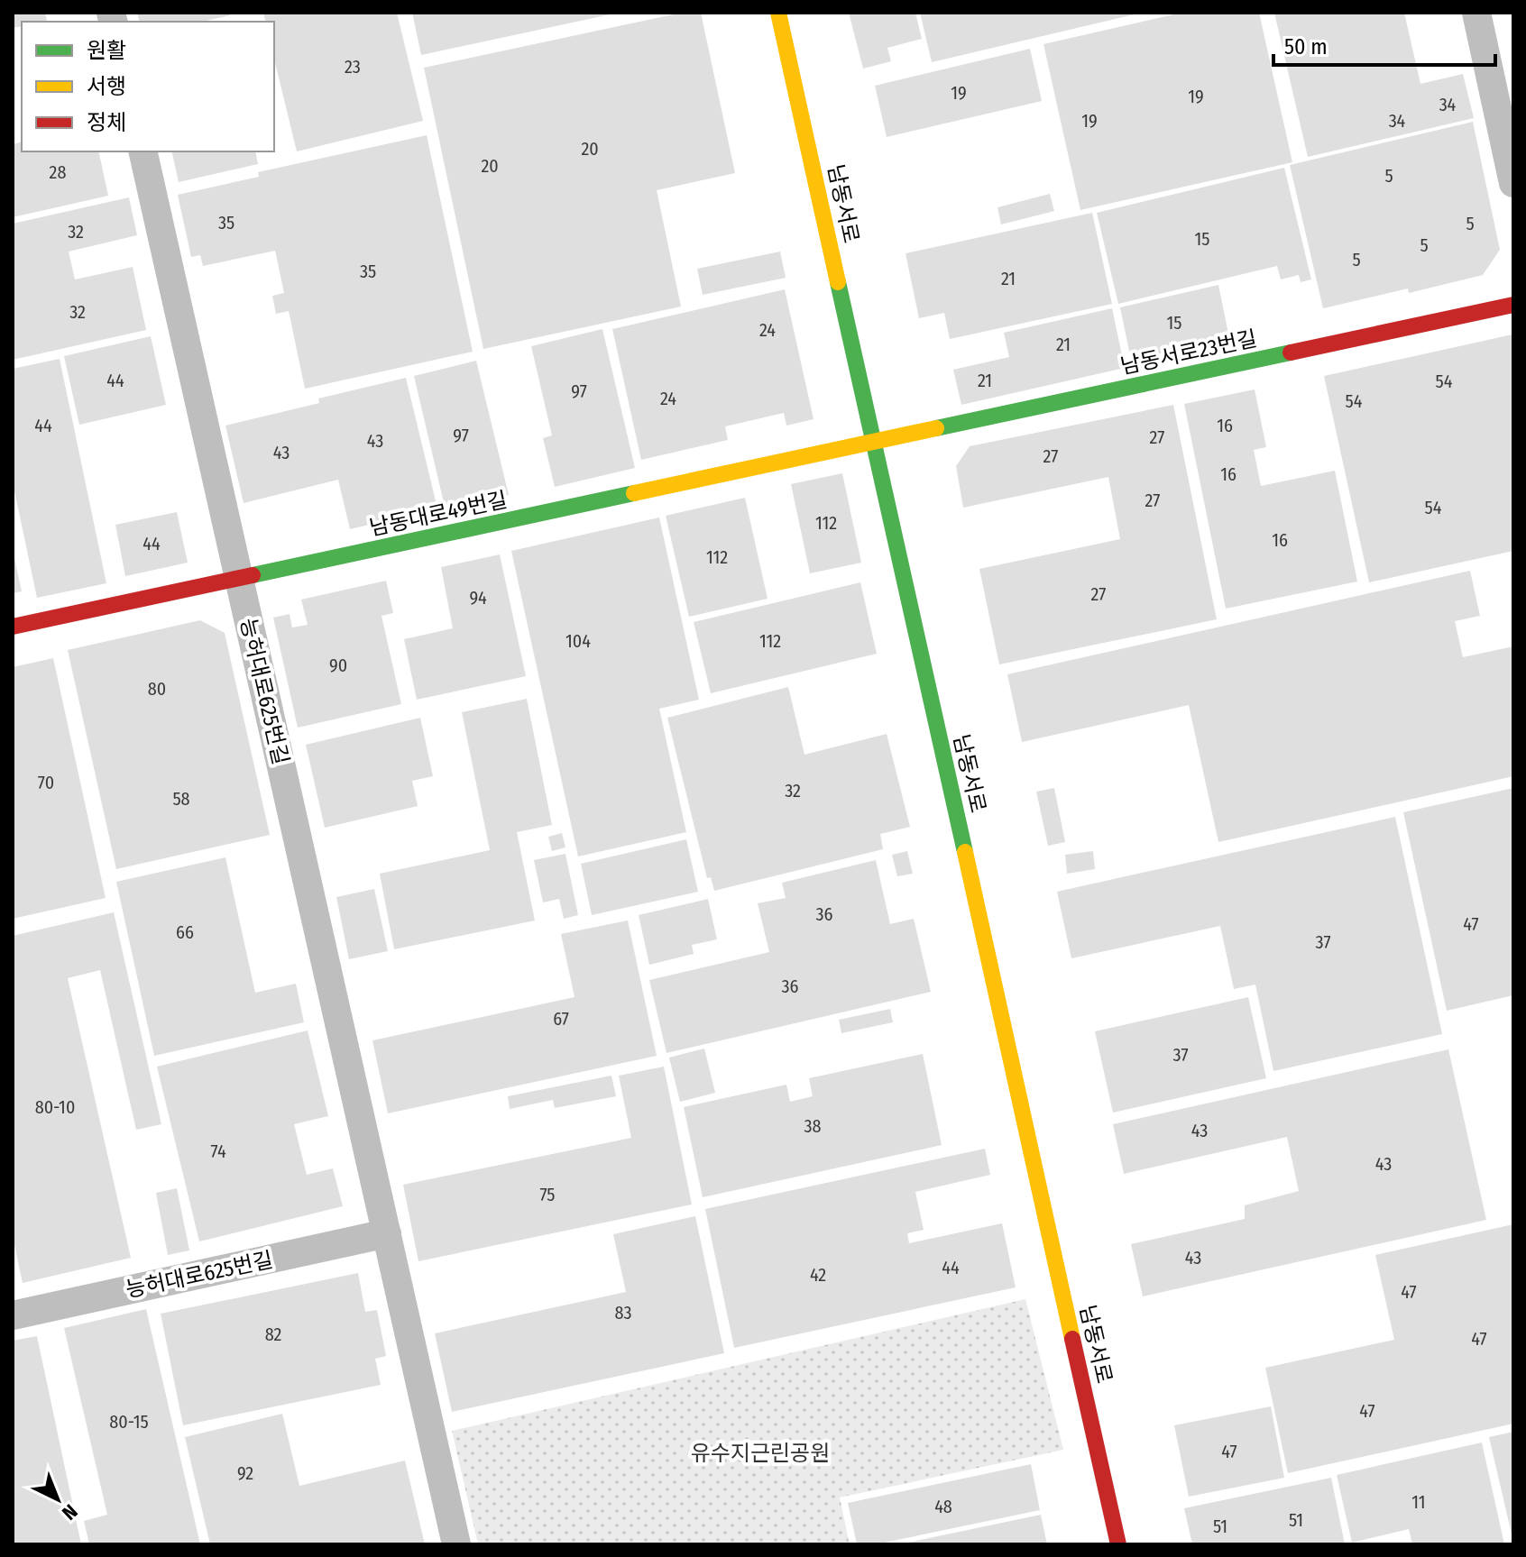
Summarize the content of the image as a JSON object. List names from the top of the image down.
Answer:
{
  "streets": {
    "main road": ["남동서로", "남동서로23번길", "남동대로49번길"],
    "street": ["능허대로625번길"]
  },
  "crossings": [
    ["남동서로", "남동서로23번길"],
    ["남동서로", "남동대로49번길"],
    ["남동서로23번길", "남동대로49번길"],
    ["남동대로49번길", "능허대로625번길"]
  ],
  "parks": ["유수지근린공원"],
  "house_numbers": [
    "23",
    "19",
    "19",
    "34",
    "19",
    "34",
    "20",
    "20",
    "28",
    "5",
    "35",
    "5",
    "32",
    "15",
    "5",
    "5",
    "35",
    "21",
    "32",
    "15",
    "24",
    "21",
    "44",
    "21",
    "54",
    "97",
    "24",
    "54",
    "44",
    "16",
    "97",
    "27",
    "43",
    "43",
    "27",
    "16",
    "27",
    "54",
    "112",
    "16",
    "44",
    "112",
    "27",
    "94",
    "104",
    "112",
    "90",
    "80",
    "70",
    "32",
    "58",
    "36",
    "47",
    "66",
    "37",
    "36",
    "67",
    "37",
    "80-10",
    "38",
    "43",
    "74",
    "43",
    "75",
    "43",
    "44",
    "42",
    "47",
    "83",
    "82",
    "47",
    "47",
    "80-15",
    "47",
    "92",
    "11",
    "48",
    "51",
    "51"
  ],
  "legend": ["원활", "서행", "정체"],
  "scale_bar": "50 m",
  "north": "bottom right"
}
